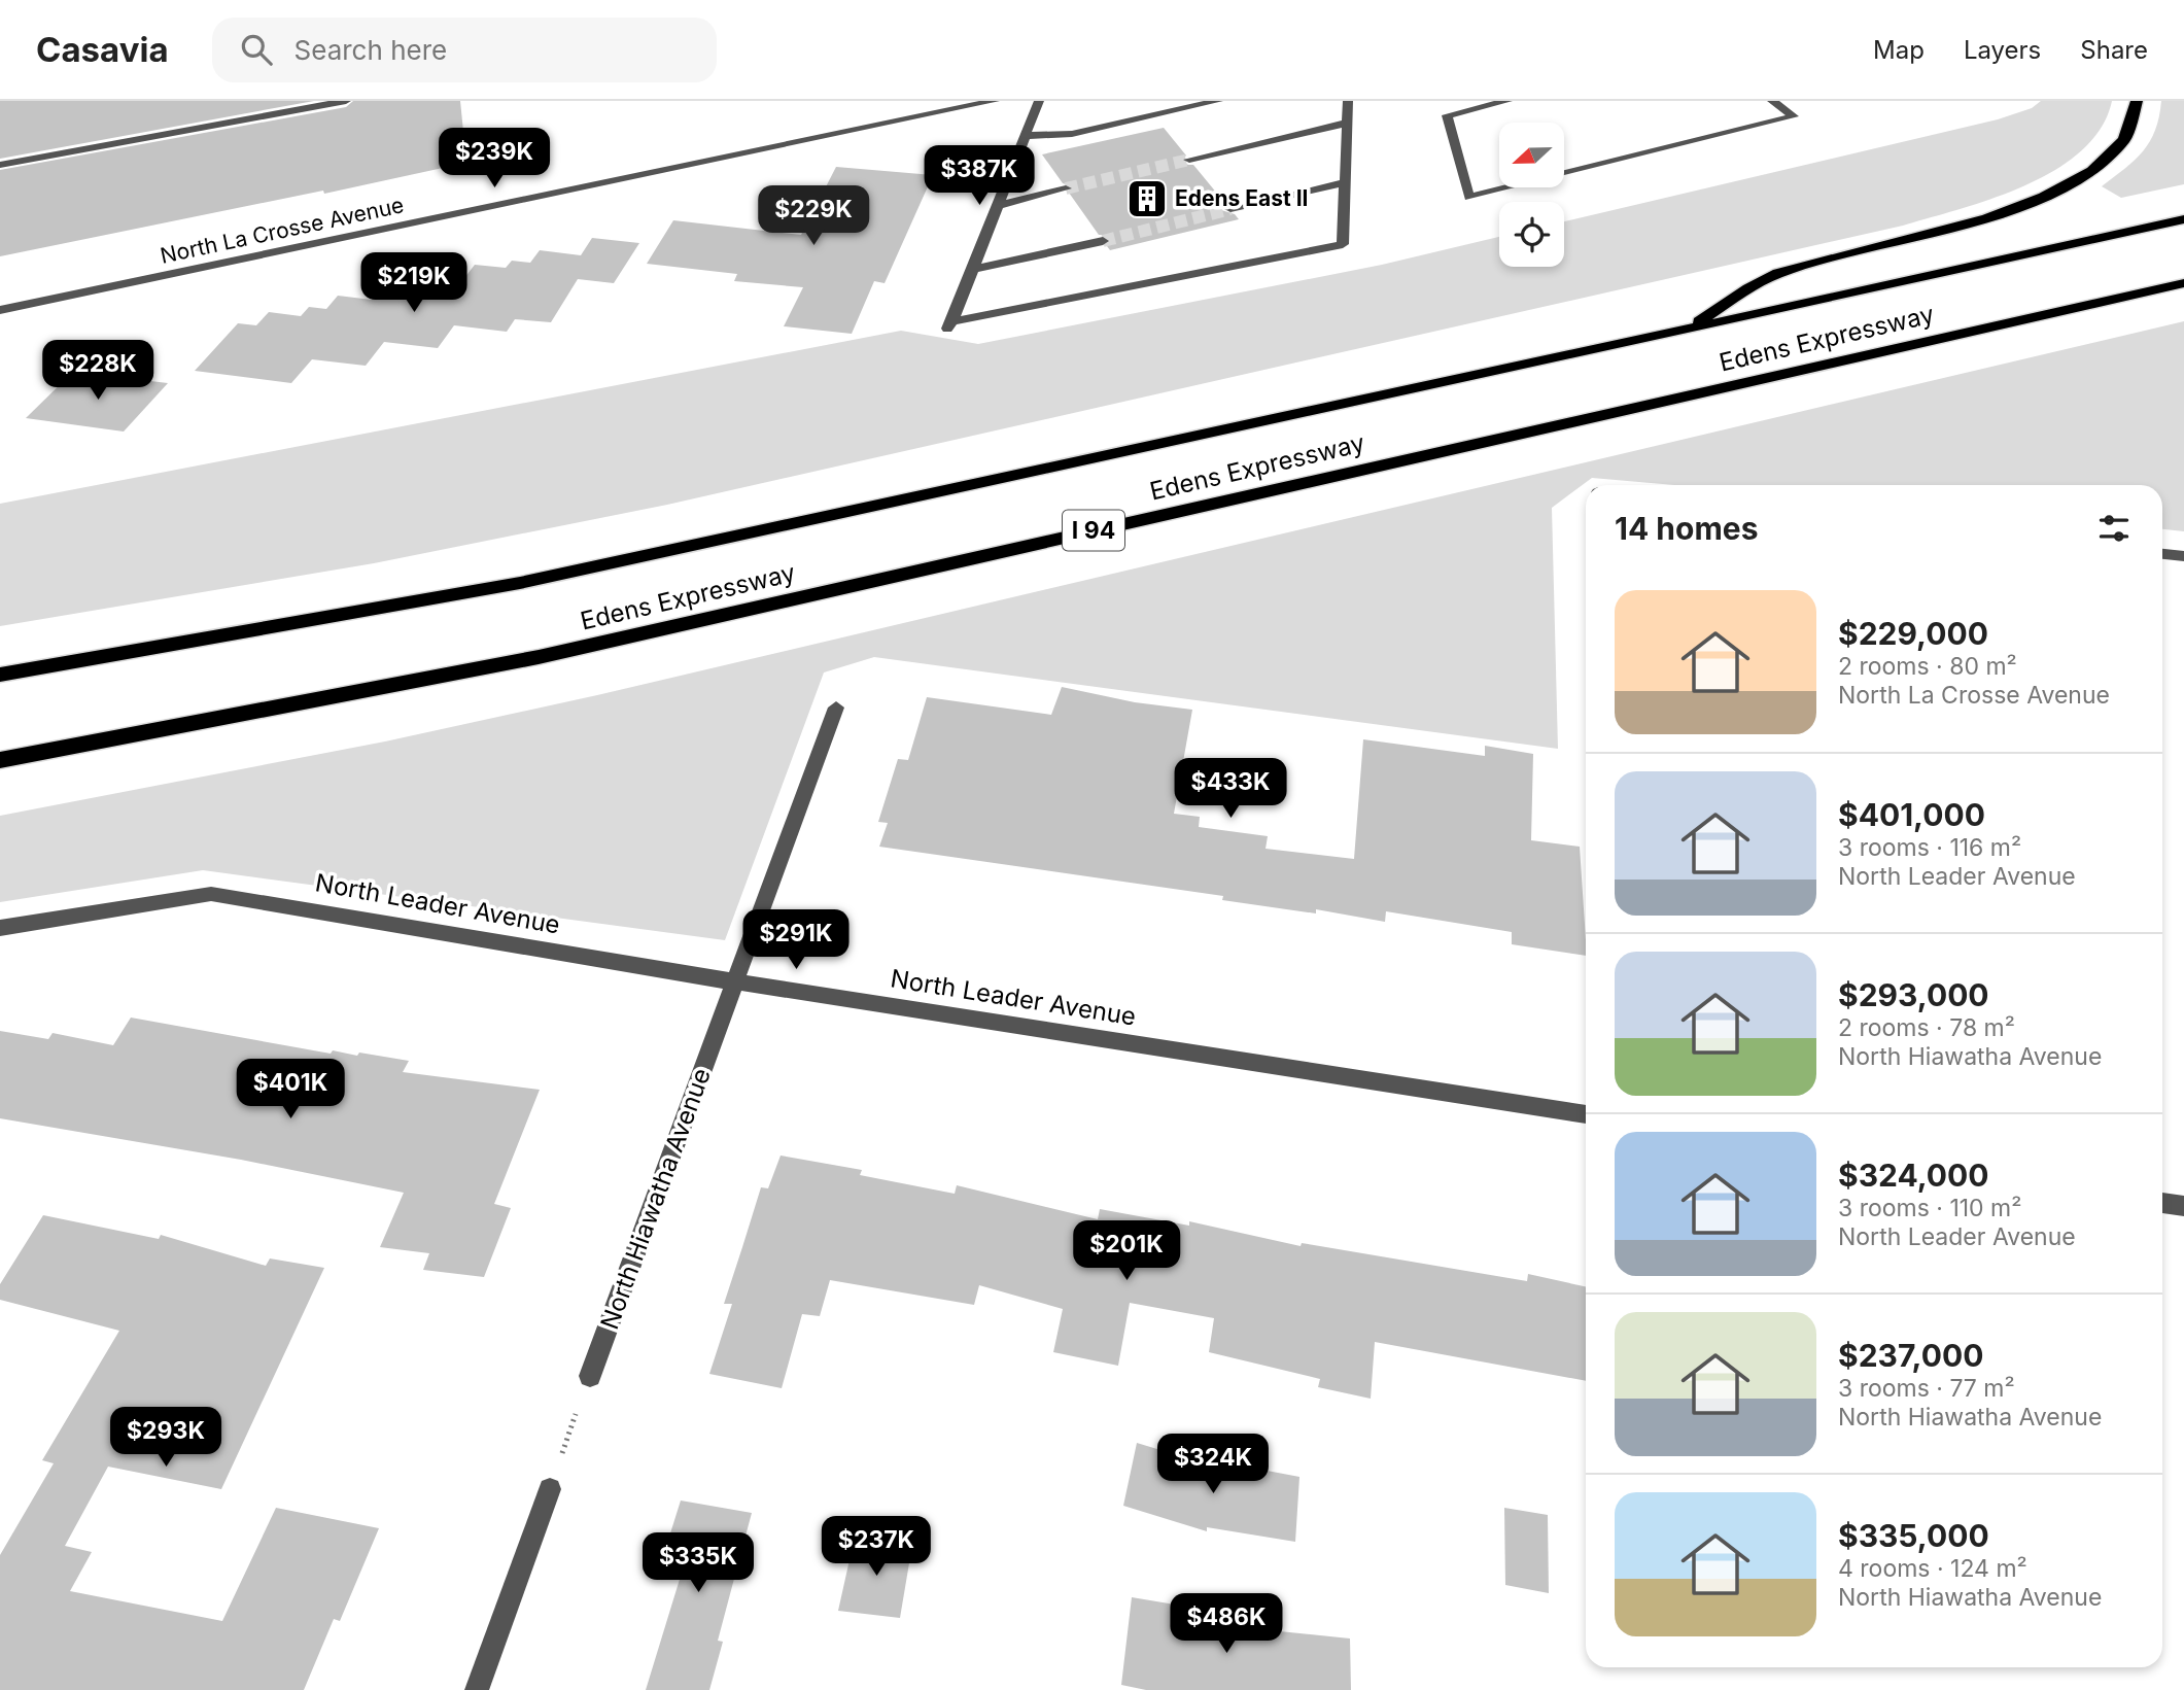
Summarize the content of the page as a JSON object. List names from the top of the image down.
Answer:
{
  "streets": {
    "highway": ["Edens Expressway", "I 94"],
    "street": ["North La Crosse Avenue", "North Leader Avenue", "North Hiawatha Avenue"]
  },
  "crossings": [
    ["North Leader Avenue", "North Hiawatha Avenue"]
  ],
  "places": {
    "building": ["Edens East II"]
  },
  "north": "left",
  "page": {
    "header": "Casavia",
    "search": "Search here",
    "nav": ["Map", "Layers", "Share"],
    "price": [
      "$239K",
      "$387K",
      "$229K",
      "$219K",
      "$228K",
      "$433K",
      "$291K",
      "$401K",
      "$201K",
      "$293K",
      "$324K",
      "$237K",
      "$335K",
      "$486K"
    ],
    "heading": "14 homes",
    "list": [
      {
        "name": "$229,000",
        "note": "2 rooms · 80 m² · North La Crosse Avenue"
      },
      {
        "name": "$401,000",
        "note": "3 rooms · 116 m² · North Leader Avenue"
      },
      {
        "name": "$293,000",
        "note": "2 rooms · 78 m² · North Hiawatha Avenue"
      },
      {
        "name": "$324,000",
        "note": "3 rooms · 110 m² · North Leader Avenue"
      },
      {
        "name": "$237,000",
        "note": "3 rooms · 77 m² · North Hiawatha Avenue"
      },
      {
        "name": "$335,000",
        "note": "4 rooms · 124 m² · North Hiawatha Avenue"
      }
    ]
  }
}
